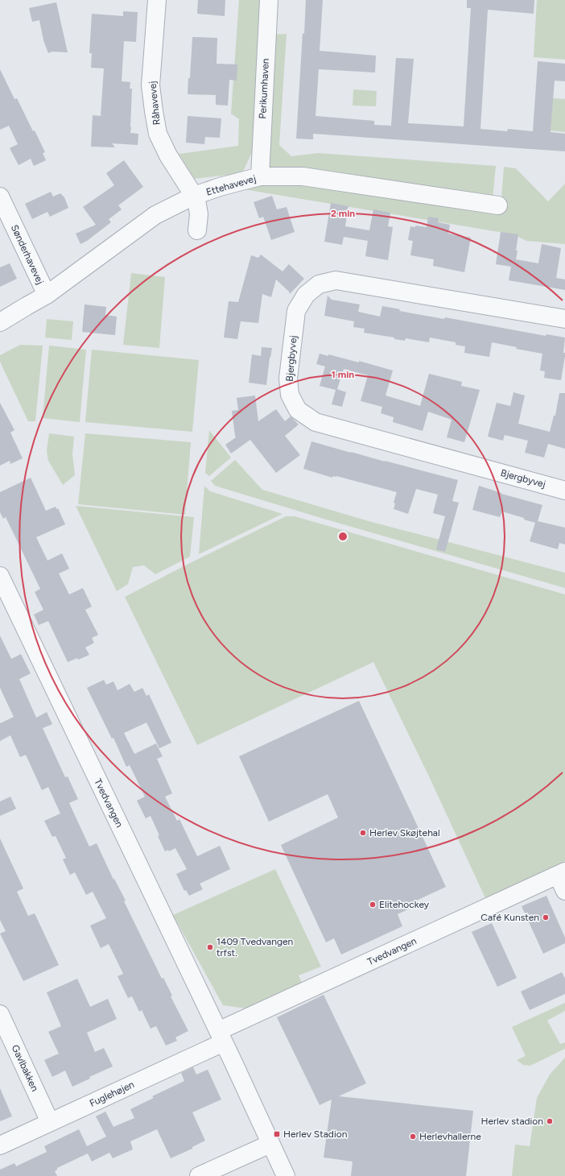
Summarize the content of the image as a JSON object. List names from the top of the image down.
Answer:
{
  "streets": {
    "street": [
      "Perikumhaven",
      "Råhavevej",
      "Ettehavevej",
      "Sønderhavevej",
      "Bjergbyvej",
      "Tvedvangen",
      "Gavlbakken",
      "Fuglehøjen"
    ]
  },
  "crossings": [
    ["Perikumhaven", "Ettehavevej"],
    ["Råhavevej", "Ettehavevej"],
    ["Ettehavevej", "Sønderhavevej"],
    ["Tvedvangen", "Fuglehøjen"],
    ["Gavlbakken", "Fuglehøjen"]
  ],
  "places": {
    "other": [
      "Herlev Skøjtehal",
      "Elitehockey",
      "Café Kunsten",
      "1409 Tvedvangen trfst.",
      "Herlev stadion",
      "Herlevhallerne"
    ],
    "transit": ["Herlev Stadion"]
  },
  "rings": ["2 min", "1 min"]
}
